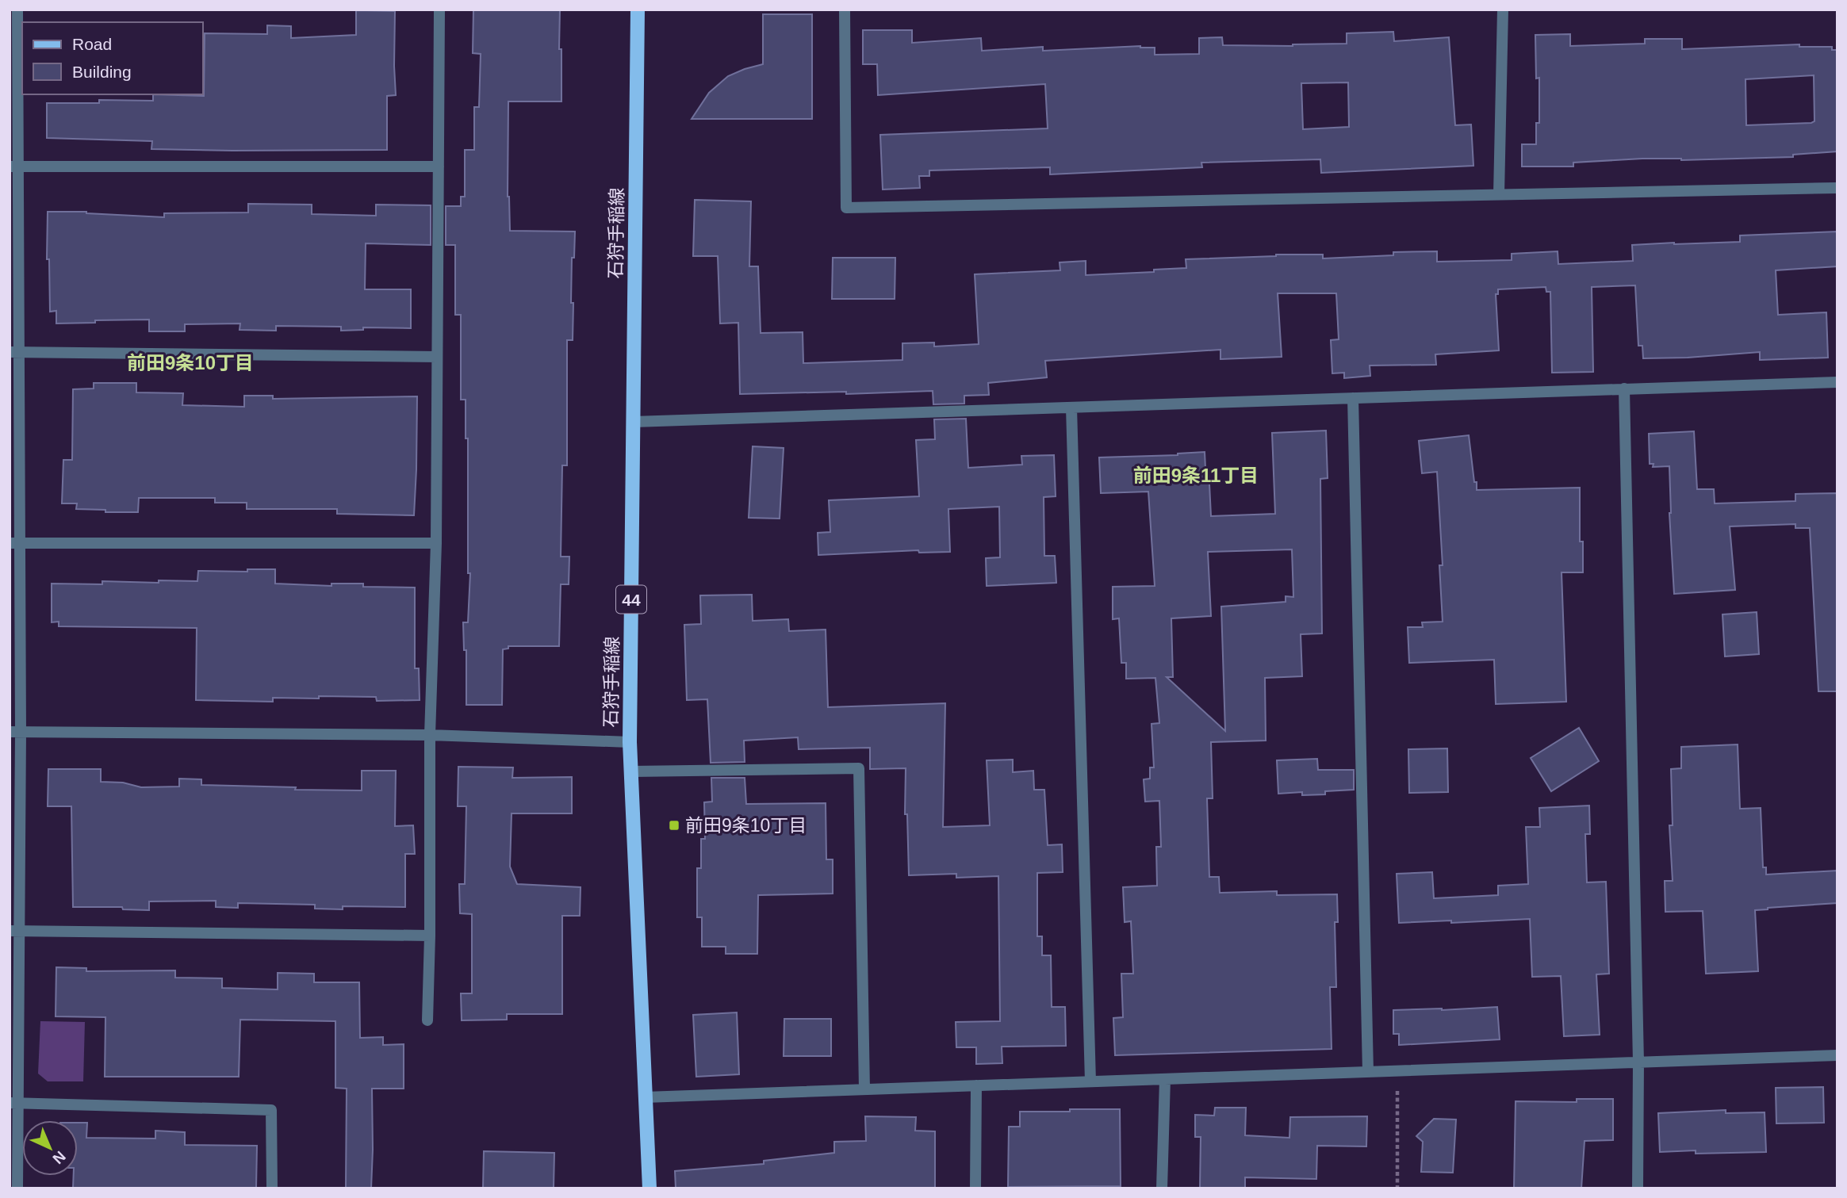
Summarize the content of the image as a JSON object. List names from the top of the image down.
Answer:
{
  "streets": {
    "main road": ["石狩手稲線", "44"]
  },
  "districts": ["前田9条10丁目", "前田9条11丁目"],
  "places": {
    "transit": ["前田9条10丁目"]
  },
  "legend": ["Road", "Building"],
  "north": "bottom right"
}
